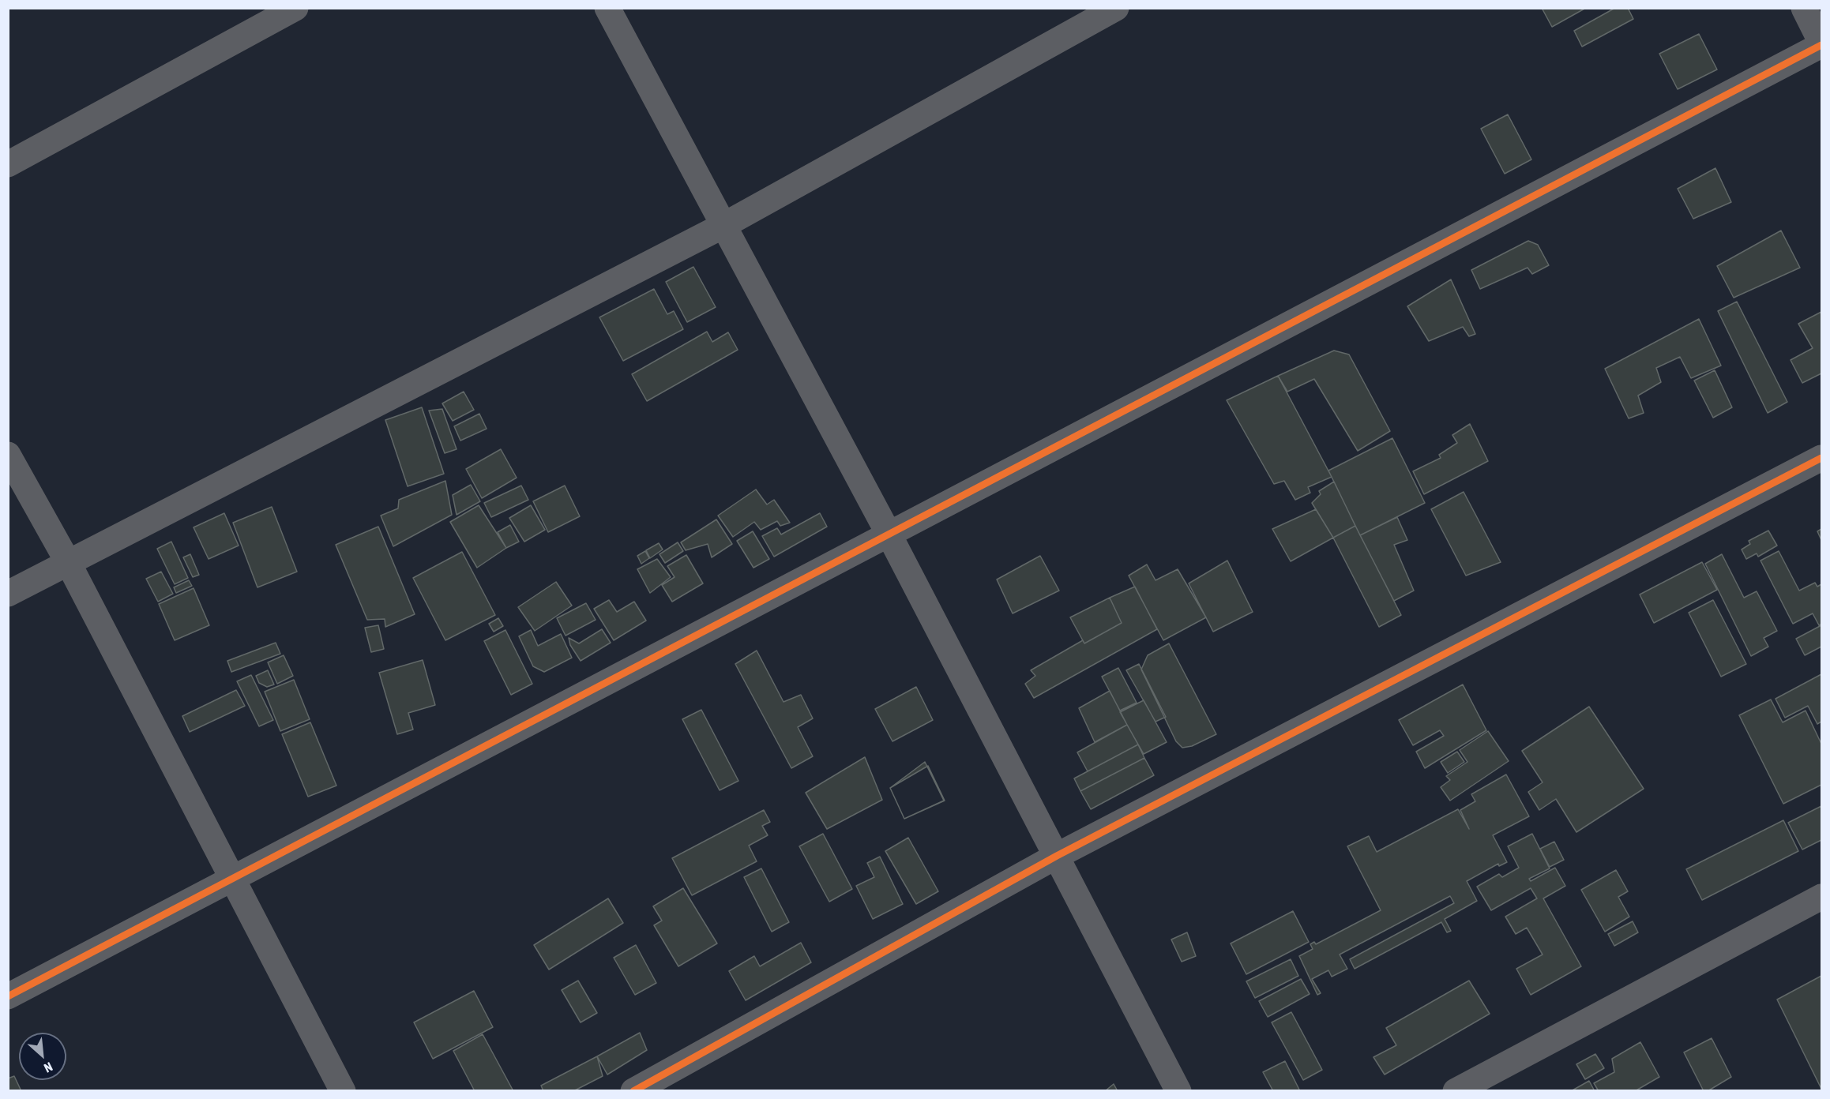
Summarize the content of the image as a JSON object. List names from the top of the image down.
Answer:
{
  "north": "bottom right"
}
